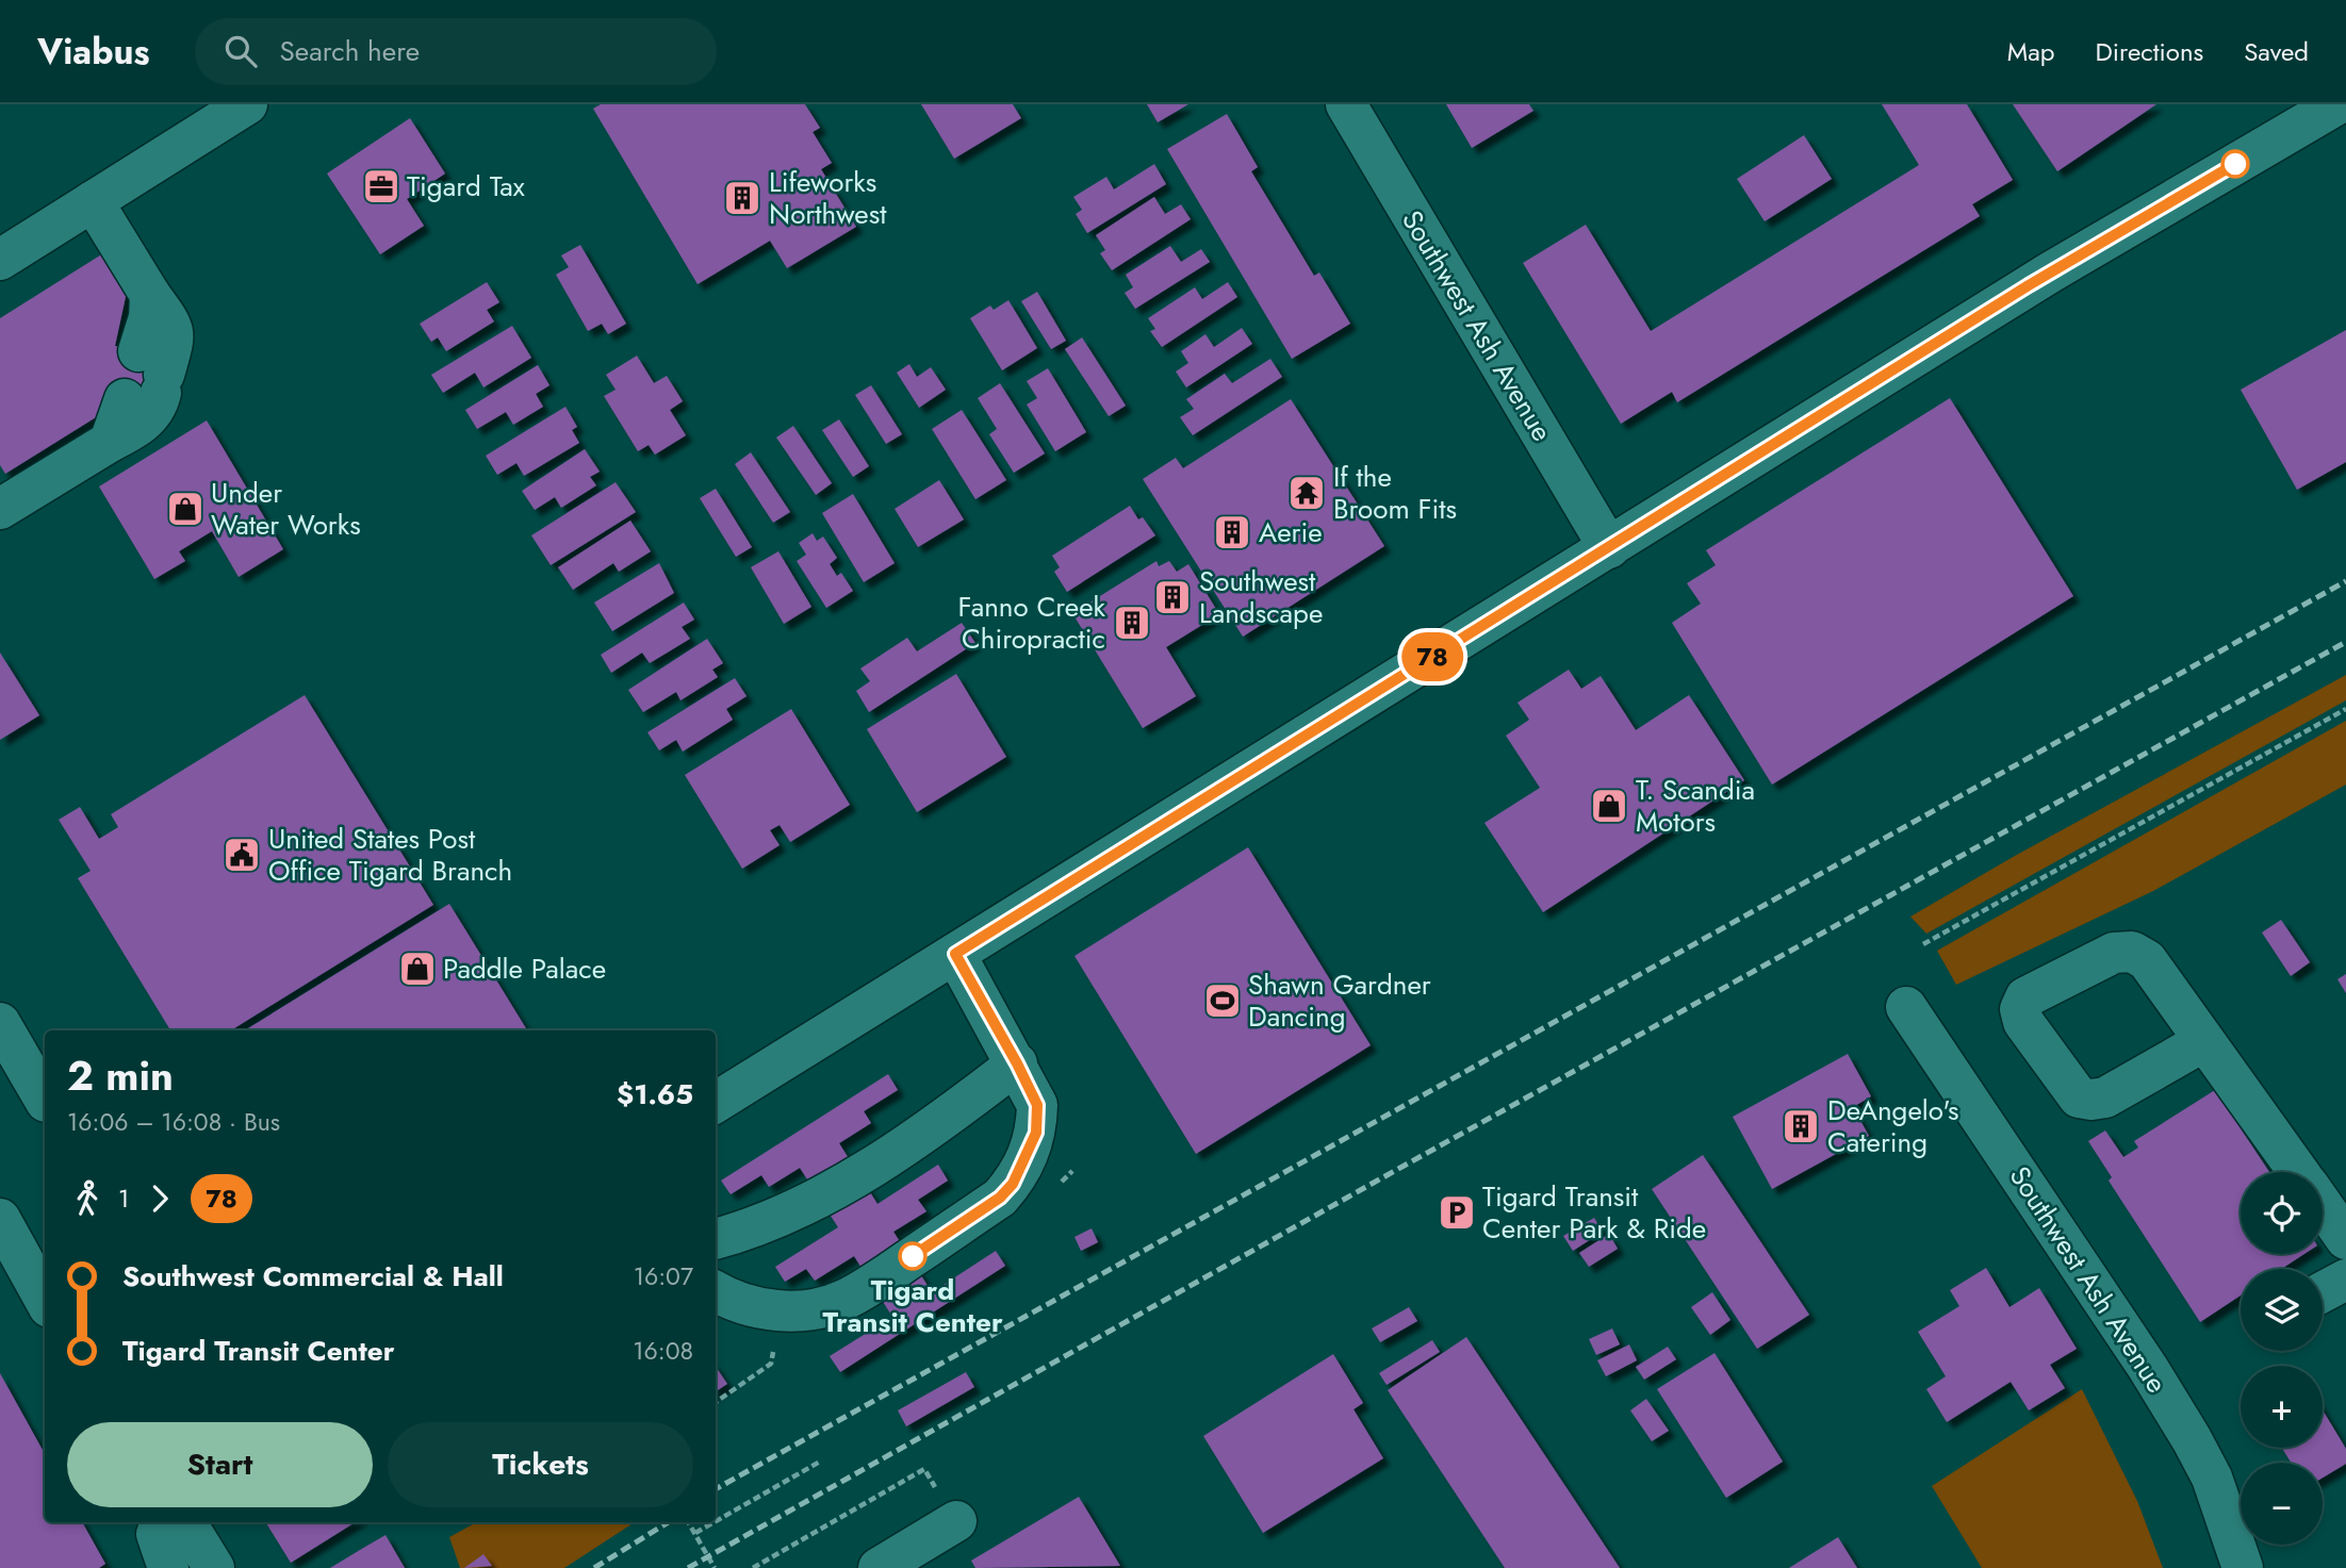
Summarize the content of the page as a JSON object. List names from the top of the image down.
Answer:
{
  "streets": {
    "street": ["Southwest Ash Avenue"]
  },
  "places": {
    "office": ["Tigard Tax"],
    "building": [
      "Lifeworks Northwest",
      "Aerie",
      "Southwest Landscape",
      "Fanno Creek Chiropractic",
      "DeAngelo's Catering"
    ],
    "temple": ["If the Broom Fits"],
    "shop": ["Under Water Works", "T. Scandia Motors", "Paddle Palace"],
    "public building": ["United States Post Office Tigard Branch"],
    "sports": ["Shawn Gardner Dancing"],
    "parking": ["Tigard Transit Center Park & Ride"],
    "other": ["Tigard Transit Center"]
  },
  "lines": ["bus line 78"],
  "page": {
    "header": "Viabus",
    "search": "Search here",
    "nav": ["Map", "Directions", "Saved"],
    "on_map": "78",
    "heading": ["2 min", "16:06 – 16:08 · Bus", "$1.65"],
    "legs": ["1", "78"],
    "map_buttons": ["+", "−"],
    "list": [
      {
        "name": "Southwest Commercial & Hall",
        "value": "16:07"
      },
      {
        "name": "Tigard Transit Center",
        "value": "16:08"
      }
    ],
    "buttons": ["Start", "Tickets"]
  }
}
